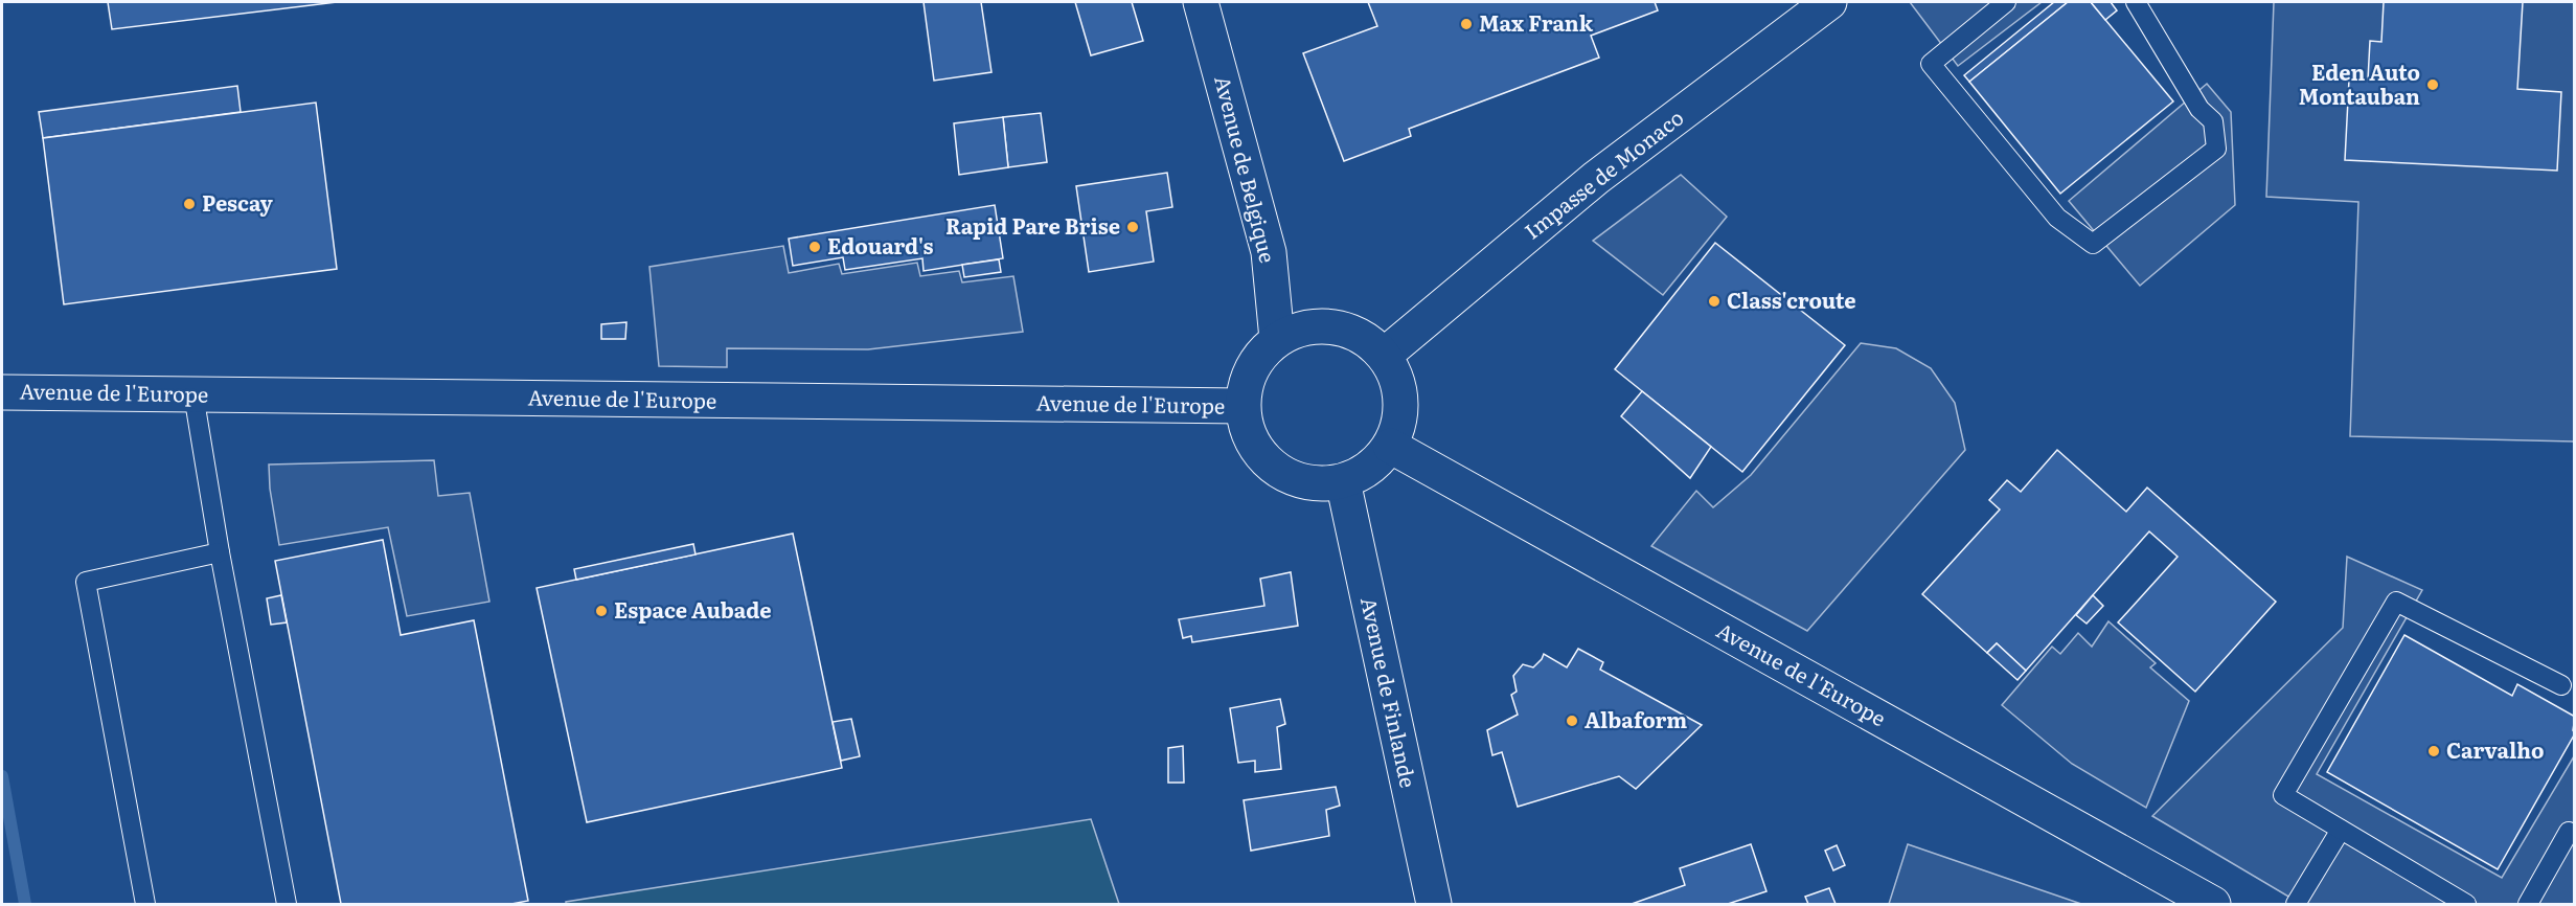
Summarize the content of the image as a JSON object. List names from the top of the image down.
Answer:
{
  "streets": {
    "street": [
      "Avenue de Belgique",
      "Impasse de Monaco",
      "Avenue de l'Europe",
      "Avenue de Finlande"
    ]
  },
  "crossings": [
    ["Avenue de Belgique", "Impasse de Monaco"],
    ["Avenue de Belgique", "Avenue de l'Europe"],
    ["Avenue de Belgique", "Avenue de Finlande"],
    ["Impasse de Monaco", "Avenue de l'Europe"],
    ["Impasse de Monaco", "Avenue de Finlande"],
    ["Avenue de l'Europe", "Avenue de Finlande"]
  ],
  "places": [
    "Max Frank",
    "Eden Auto Montauban",
    "Pescay",
    "Rapid Pare Brise",
    "Edouard's",
    "Class'croute",
    "Espace Aubade",
    "Albaform",
    "Carvalho"
  ]
}
